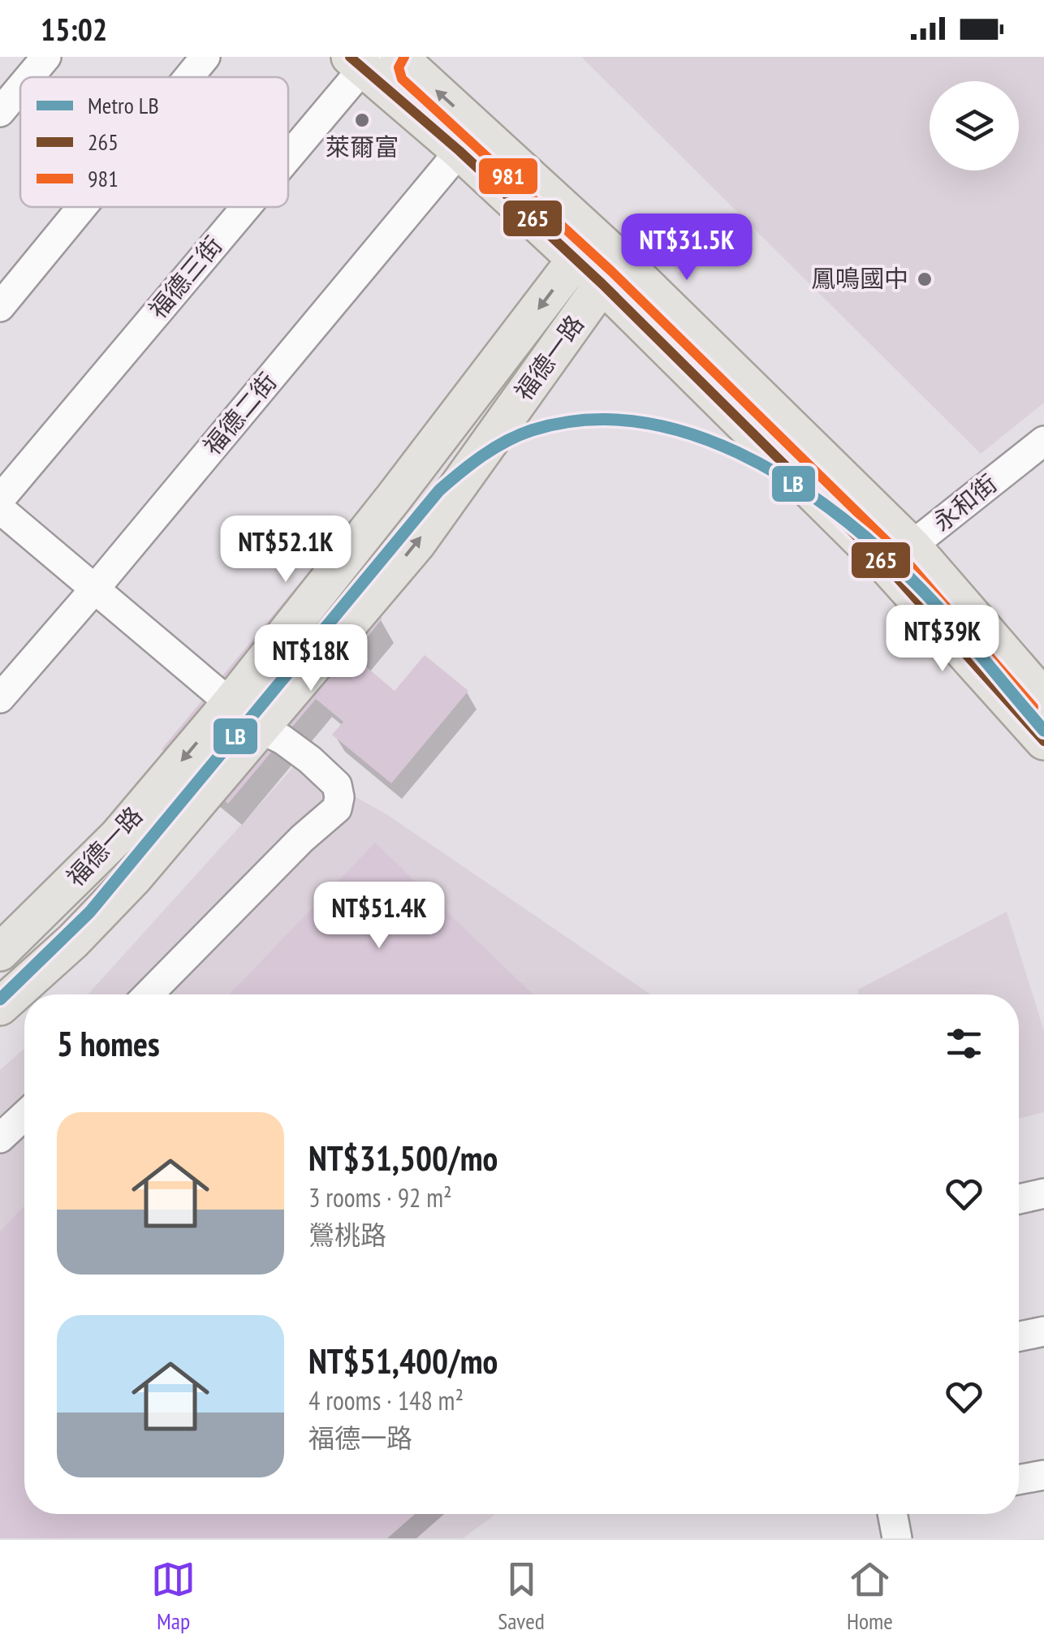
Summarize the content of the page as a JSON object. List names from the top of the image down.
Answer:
{
  "streets": {
    "main road": ["福德一路"],
    "street": ["福德三街", "福德二街", "永和街"]
  },
  "places": ["萊爾富", "鳳鳴國中"],
  "lines": ["transit line 265", "transit line 981", "metro line LB"],
  "legend": ["Metro LB", "265", "981"],
  "page": {
    "status": "15:02",
    "price": [
      "NT$31.5K",
      "NT$52.1K",
      "NT$39K",
      "NT$18K",
      "NT$51.4K"
    ],
    "heading": "5 homes",
    "list": [
      {
        "name": "NT$31,500/mo",
        "note": "3 rooms · 92 m² · 鶯桃路"
      },
      {
        "name": "NT$51,400/mo",
        "note": "4 rooms · 148 m² · 福德一路"
      }
    ],
    "tabs": ["Map", "Saved", "Home"]
  }
}
